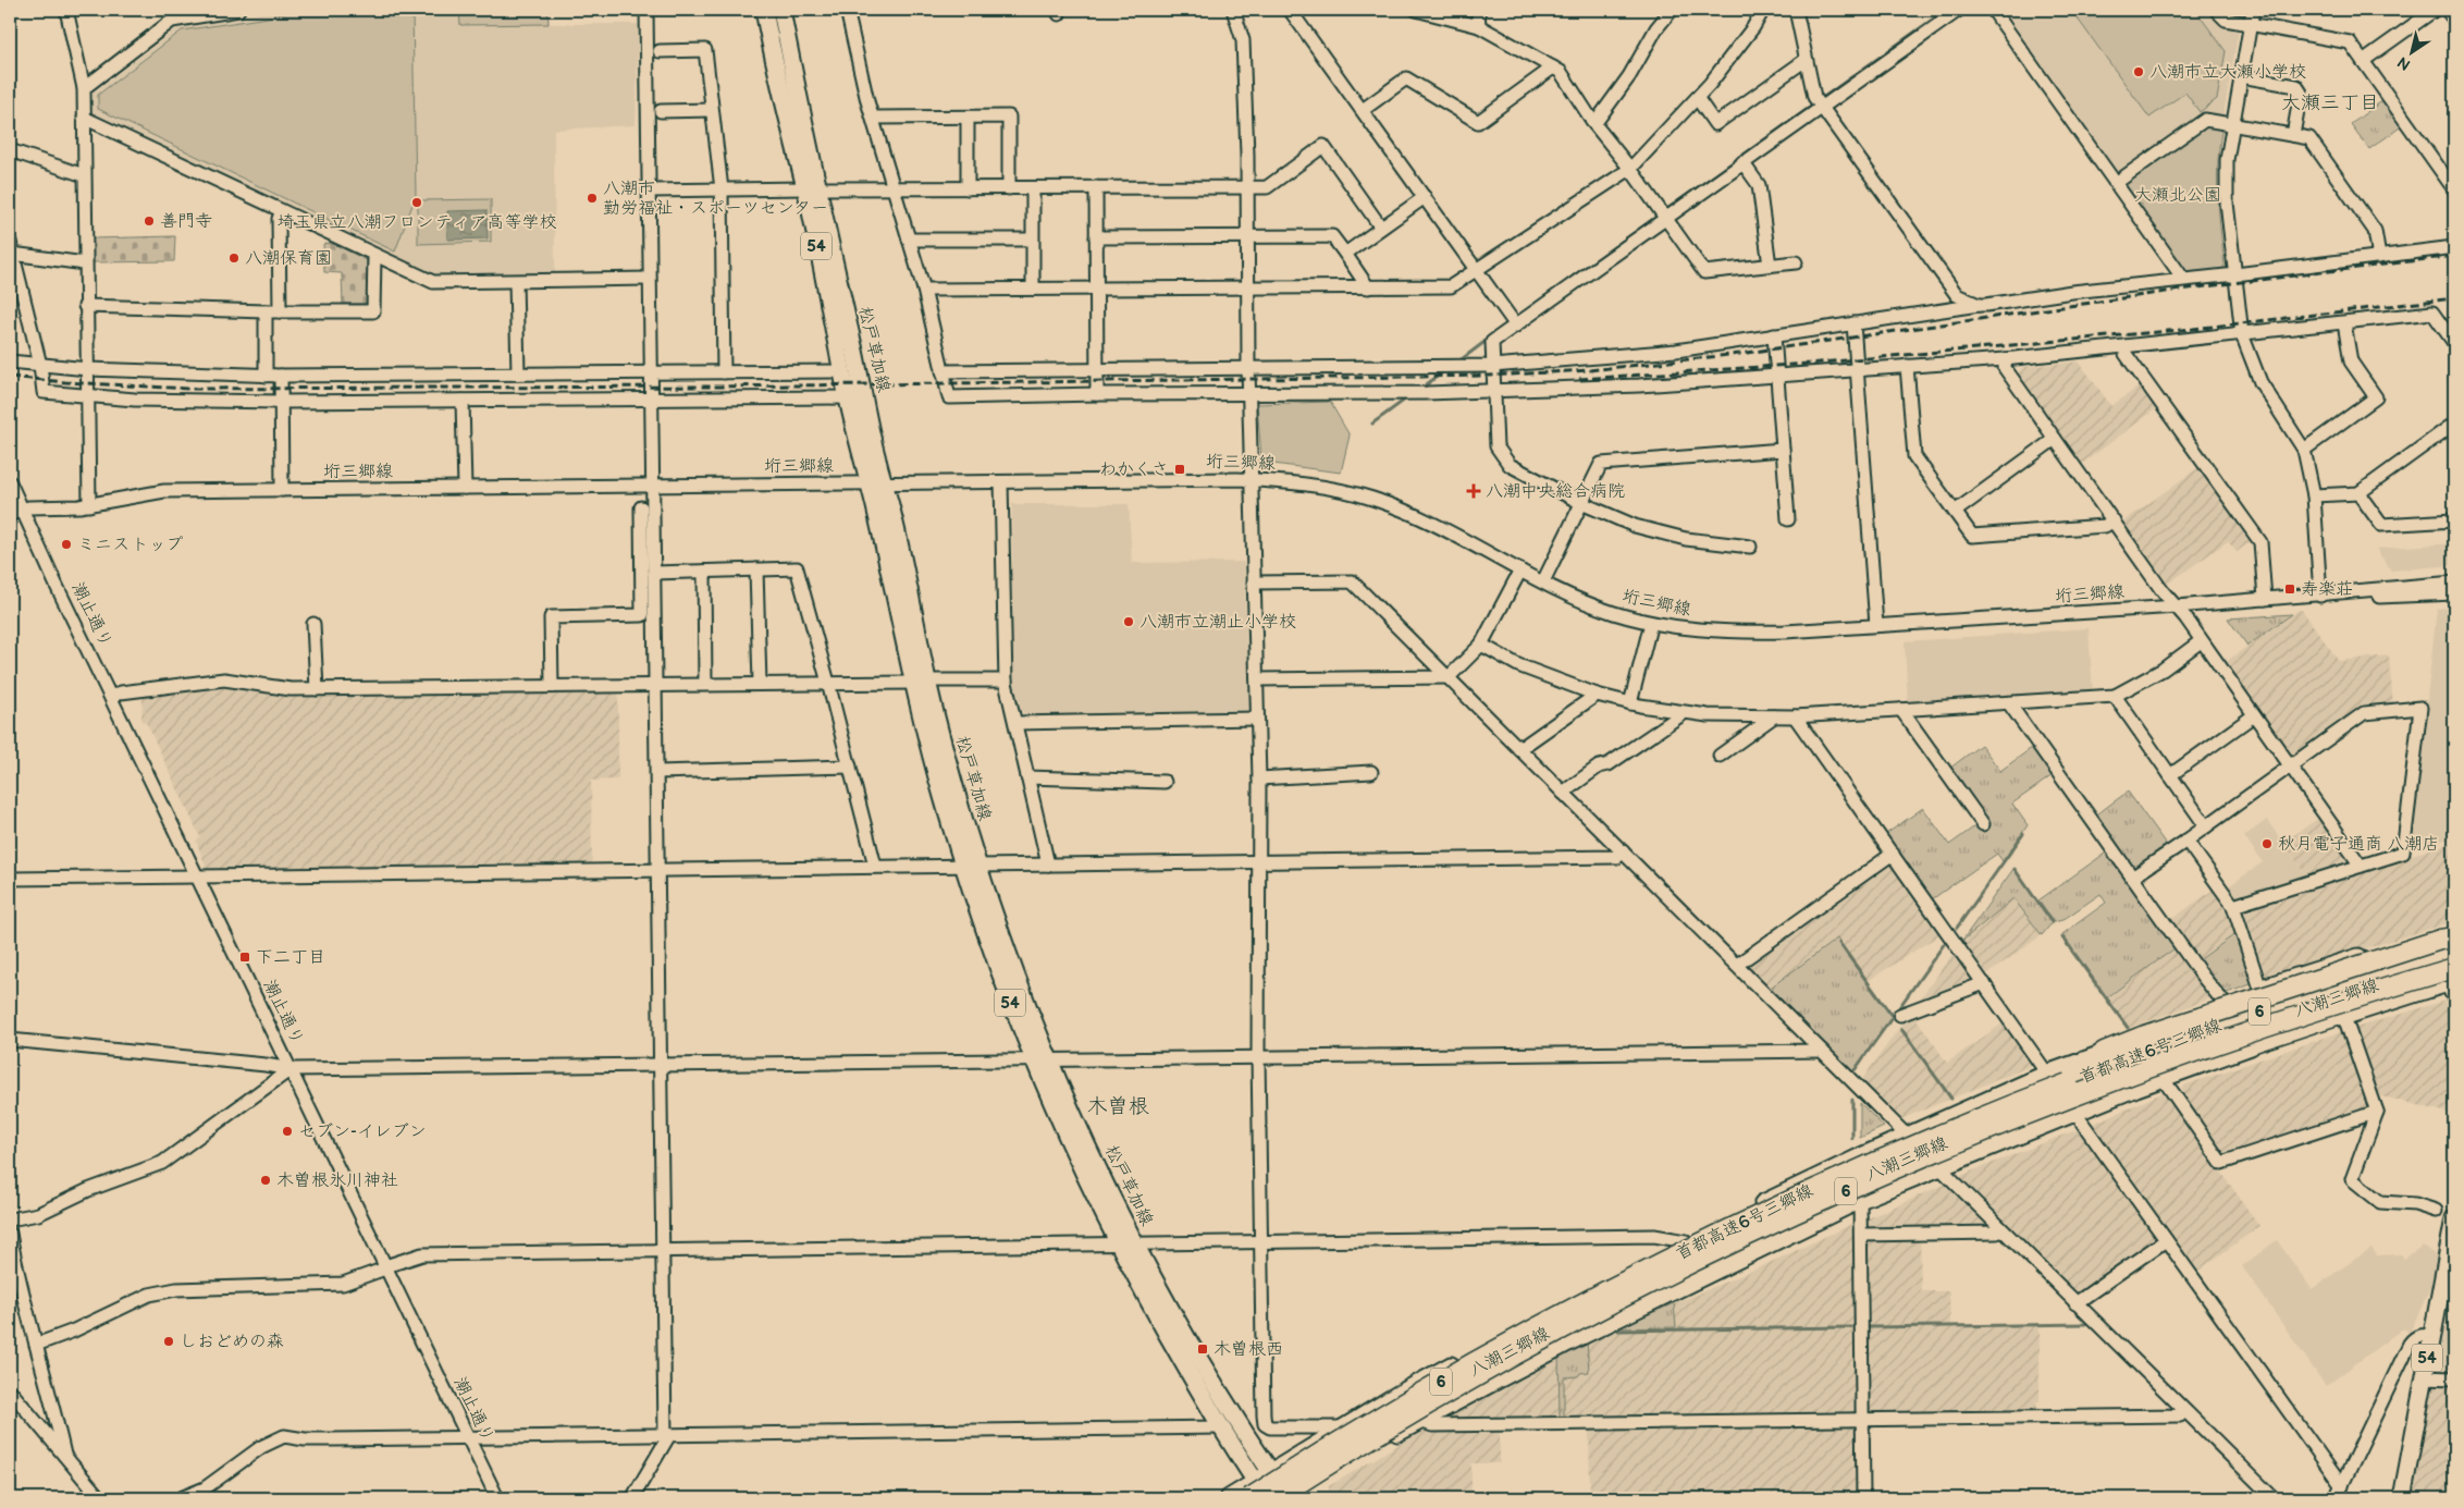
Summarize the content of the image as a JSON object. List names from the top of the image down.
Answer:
{
  "streets": {
    "highway": ["6", "首都高速6号三郷線"],
    "main road": ["54", "松戸草加線", "八潮三郷線"],
    "street": ["垳三郷線", "潮止通り"]
  },
  "crossings": [
    ["松戸草加線", "垳三郷線"],
    ["松戸草加線", "八潮三郷線"],
    ["松戸草加線", "首都高速6号三郷線"],
    ["垳三郷線", "潮止通り"],
    ["八潮三郷線", "首都高速6号三郷線"]
  ],
  "districts": ["大瀬三丁目", "木曽根"],
  "parks": ["大瀬北公園"],
  "places": {
    "other": [
      "八潮市立大瀬小学校",
      "八潮市 勤労福祉・スポーツセンター",
      "埼玉県立八潮フロンティア高等学校",
      "善門寺",
      "八潮保育園",
      "ミニストップ",
      "八潮市立潮止小学校",
      "秋月電子通商 八潮店",
      "セブン-イレブン",
      "木曽根氷川神社",
      "しおどめの森"
    ],
    "transit": [
      "わかくさ",
      "寿楽荘",
      "下二丁目",
      "木曽根西"
    ],
    "health": ["八潮中央総合病院"]
  },
  "north": "bottom left"
}
